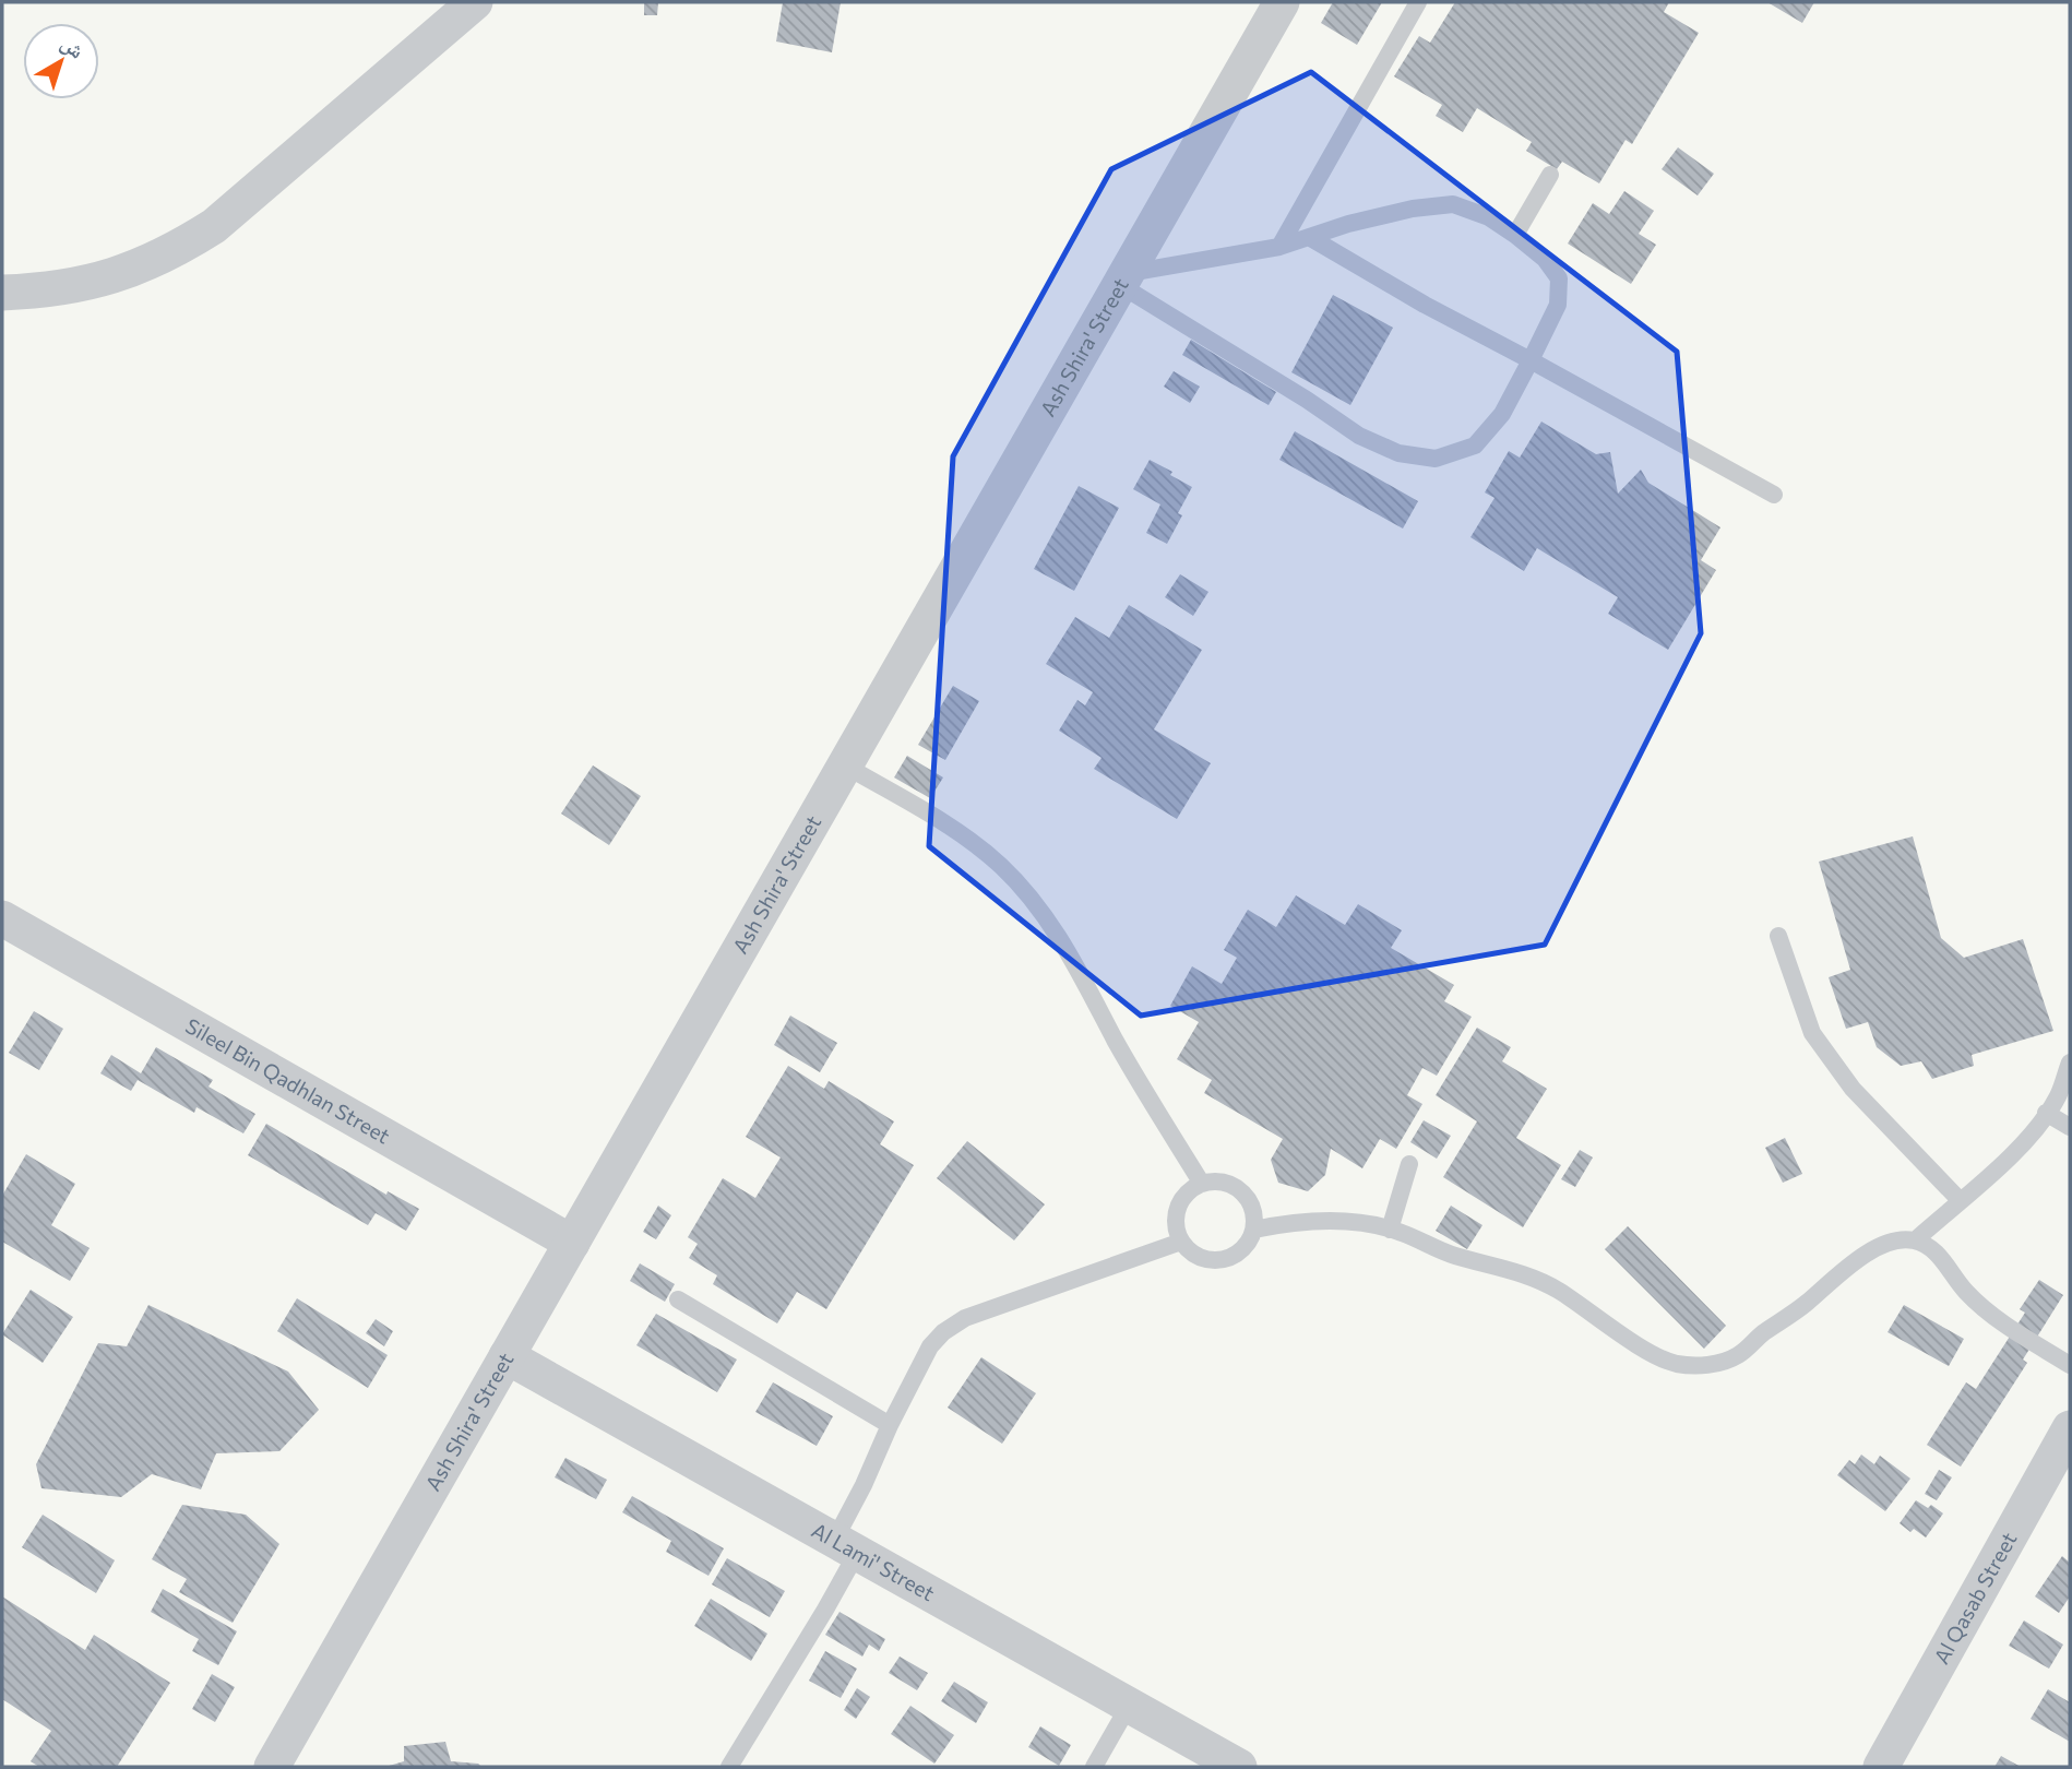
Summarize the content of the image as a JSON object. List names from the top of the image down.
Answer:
{
  "streets": {
    "street": [
      "Ash Shira' Street",
      "Sileel Bin Qadhlan Street",
      "Al Lami' Street",
      "Al Qasab Street"
    ]
  },
  "crossings": [
    ["Ash Shira' Street", "Sileel Bin Qadhlan Street"],
    ["Ash Shira' Street", "Al Lami' Street"]
  ],
  "north": "top right"
}
